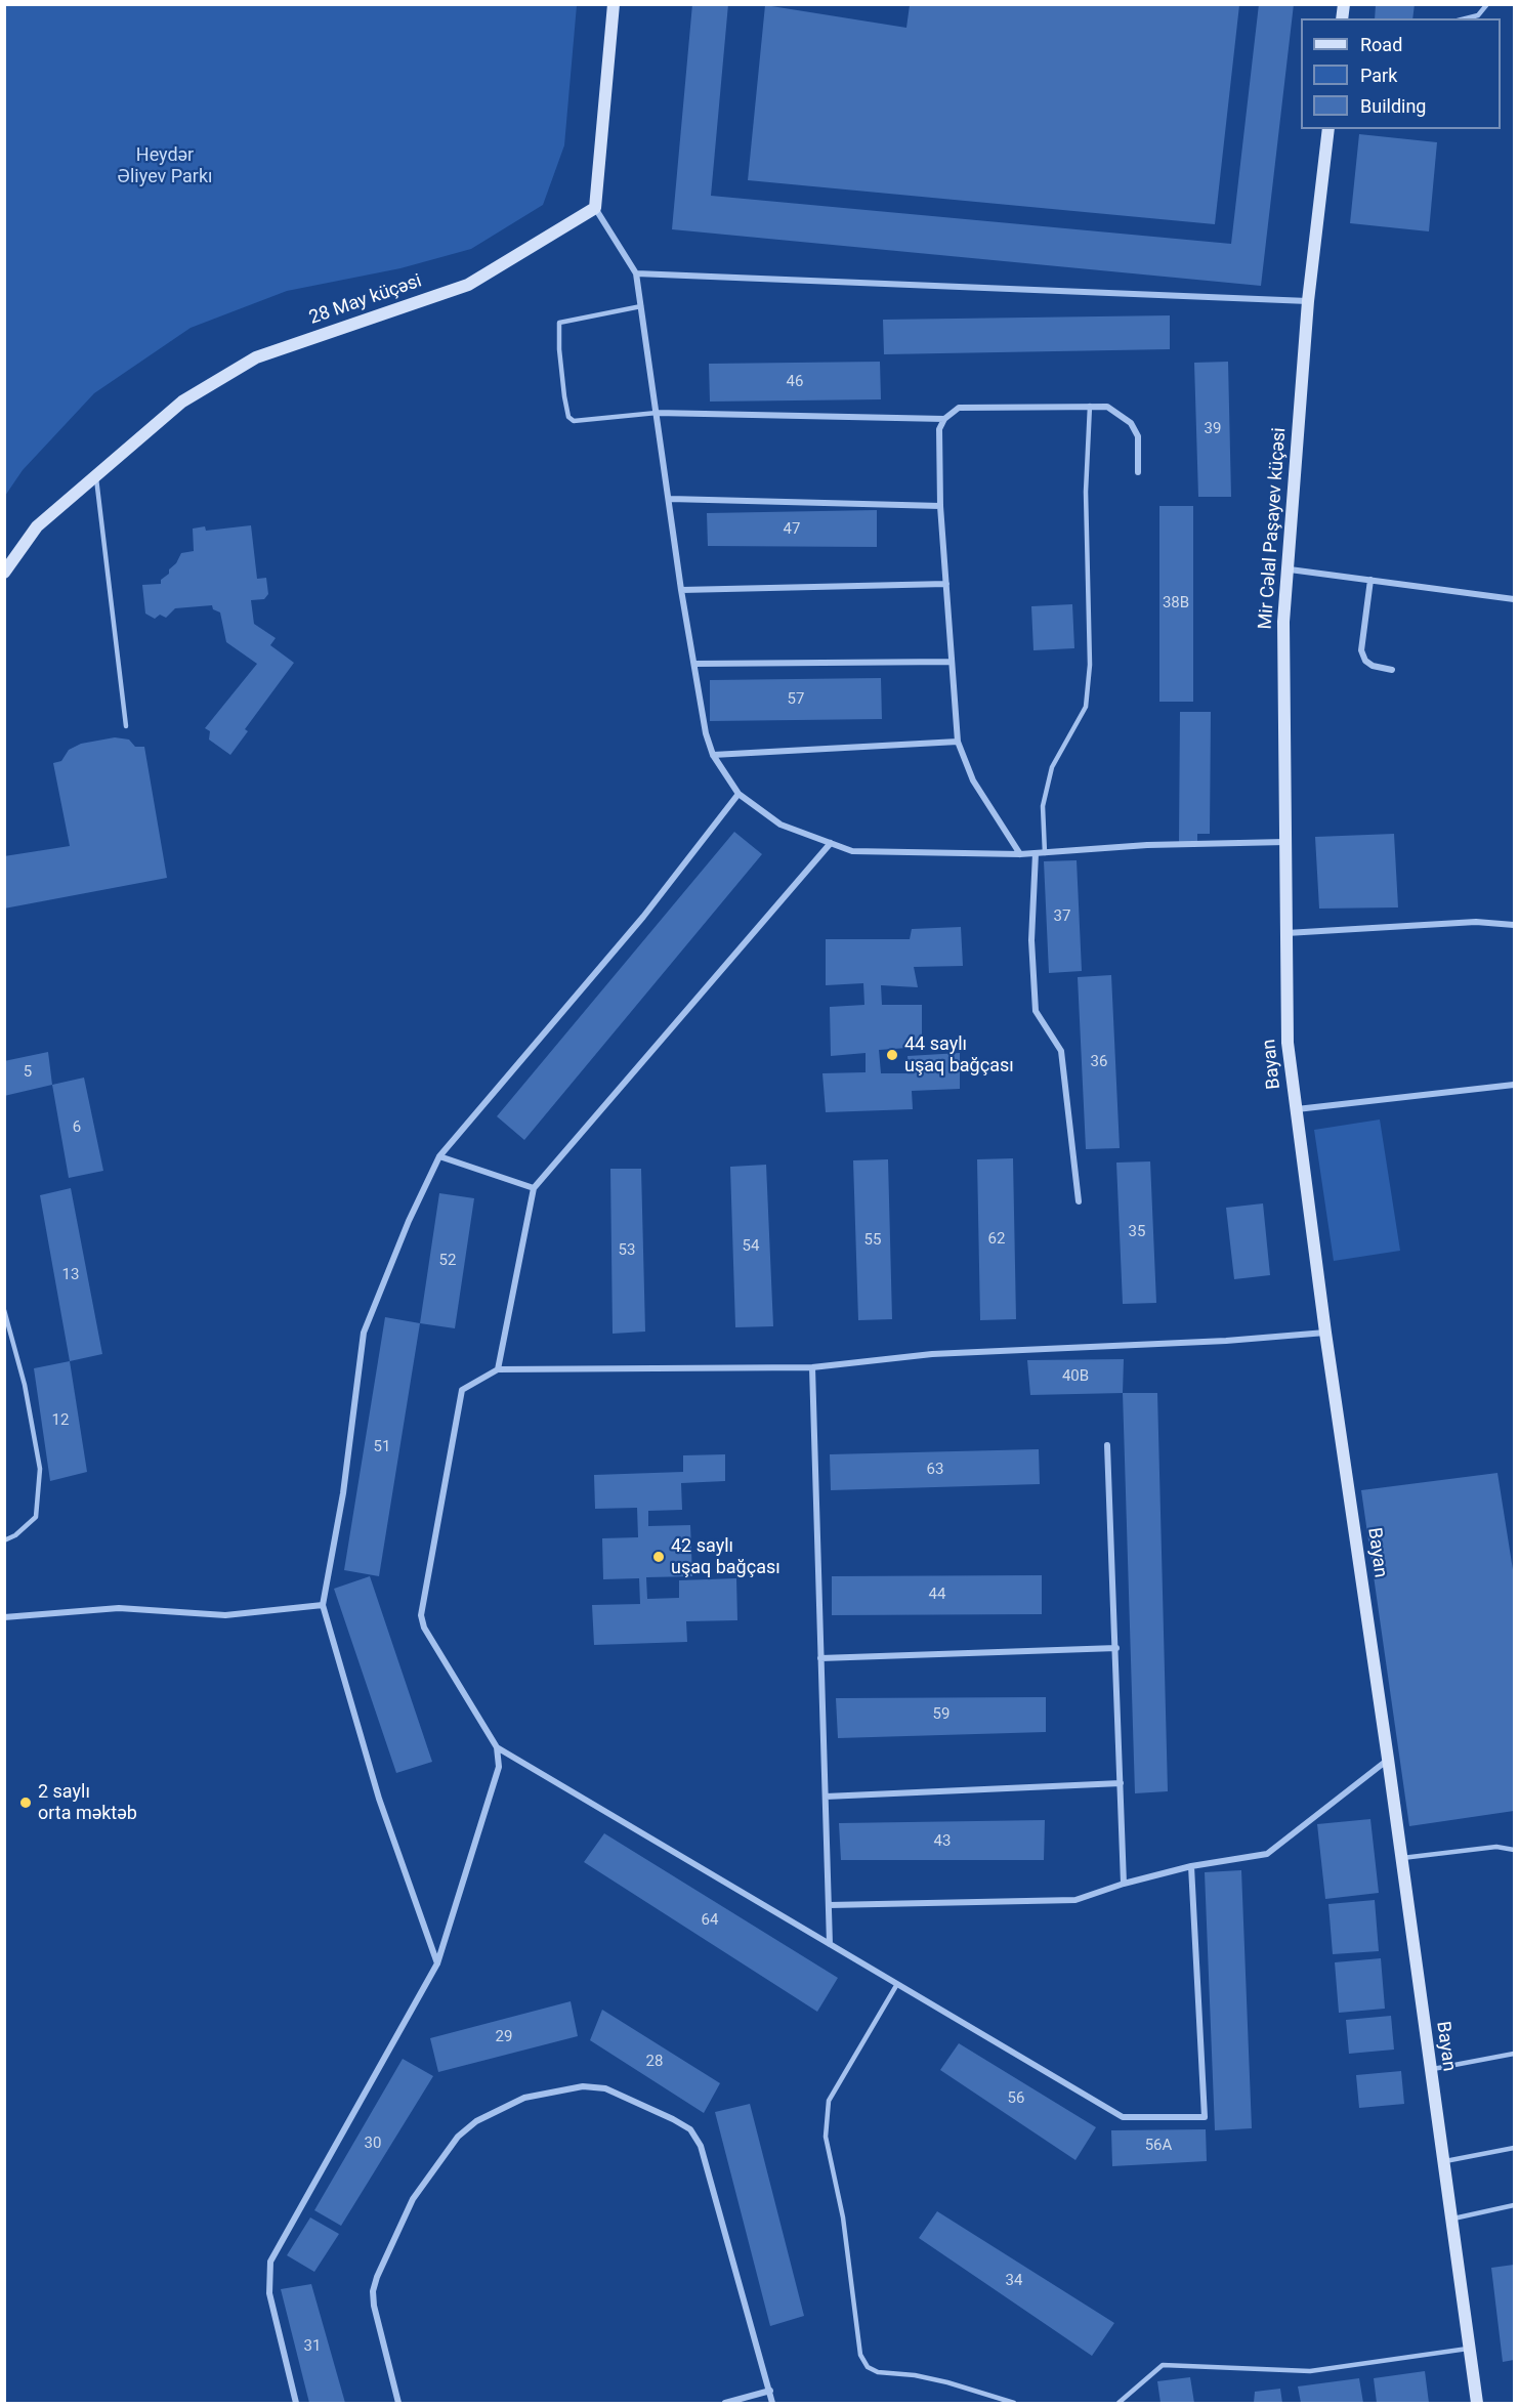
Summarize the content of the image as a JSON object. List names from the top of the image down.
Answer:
{
  "streets": {
    "street": ["28 May küçəsi", "Mir Cəlal Paşayev küçəsi", "Bayan"]
  },
  "crossings": [
    ["Mir Cəlal Paşayev küçəsi", "Bayan"]
  ],
  "parks": ["Heydər Əliyev Parkı"],
  "places": ["44 saylı uşaq bağçası", "42 saylı uşaq bağçası", "2 saylı orta məktəb"],
  "house_numbers": [
    "46",
    "39",
    "47",
    "38B",
    "57",
    "37",
    "36",
    "5",
    "6",
    "35",
    "62",
    "55",
    "54",
    "53",
    "52",
    "13",
    "40B",
    "12",
    "51",
    "63",
    "44",
    "59",
    "43",
    "64",
    "29",
    "28",
    "56",
    "30",
    "56A",
    "34",
    "31"
  ],
  "legend": ["Road", "Park", "Building"]
}
